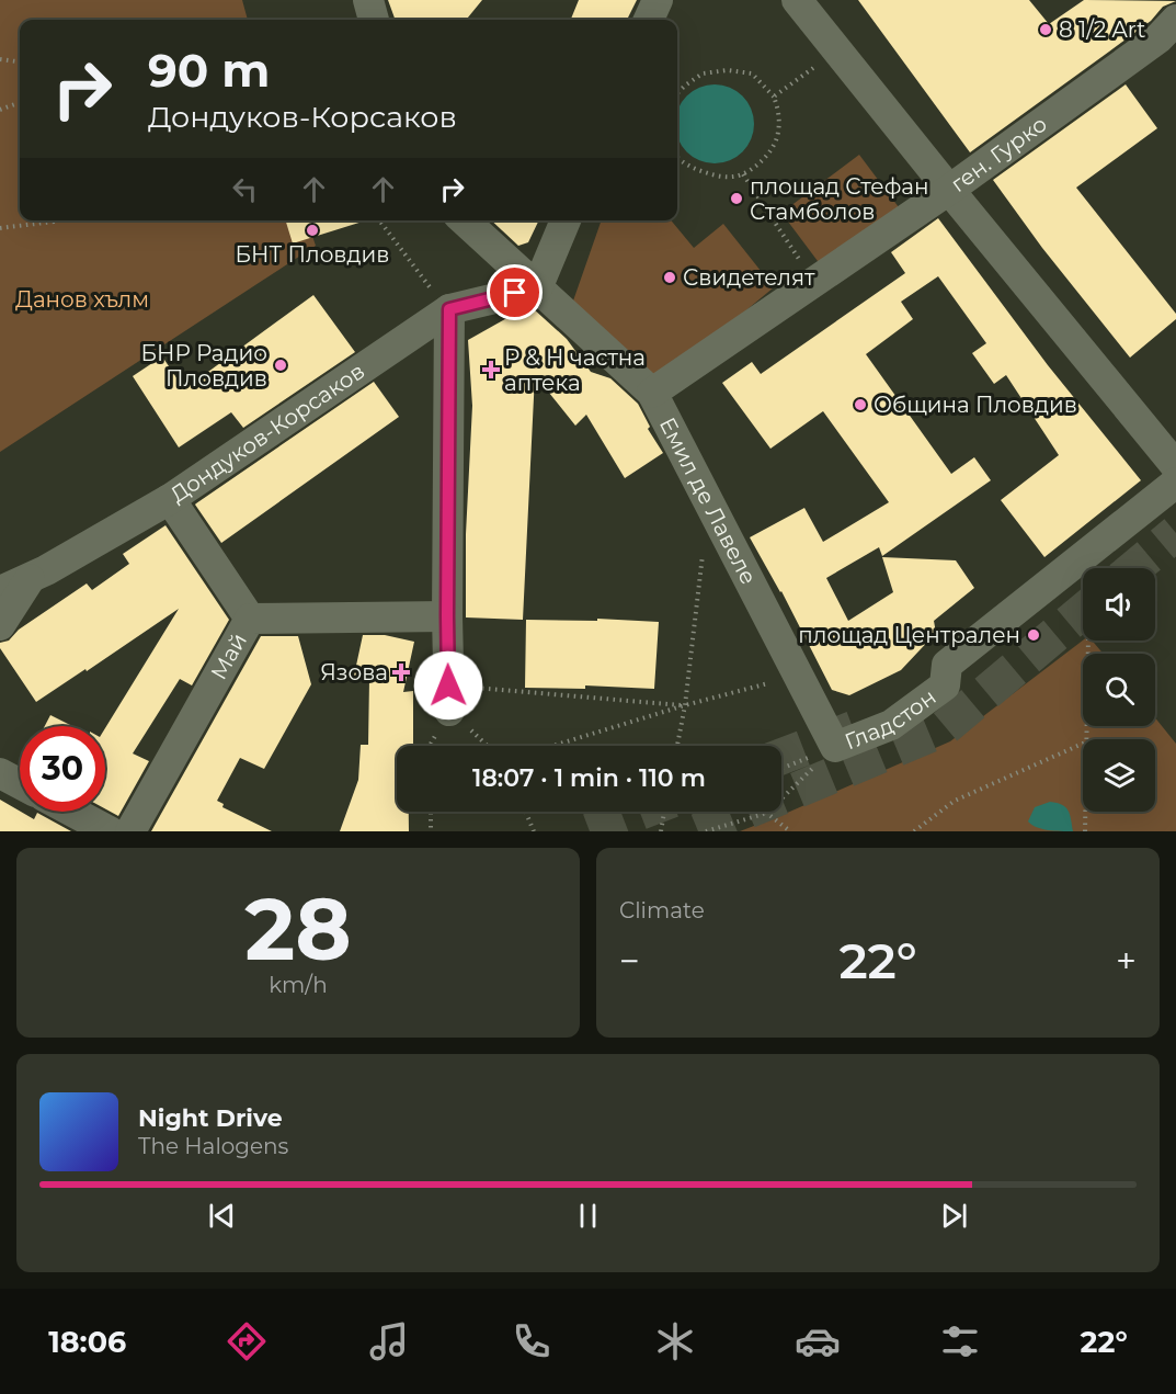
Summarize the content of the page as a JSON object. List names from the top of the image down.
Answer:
{
  "streets": {
    "street": [
      "ген. Гурко",
      "Дондуков-Корсаков",
      "Емил де Лавеле",
      "Май",
      "Гладстон"
    ]
  },
  "crossings": [
    ["ген. Гурко", "Емил де Лавеле"],
    ["Дондуков-Корсаков", "Емил де Лавеле"],
    ["Емил де Лавеле", "Гладстон"]
  ],
  "parks": ["Данов хълм"],
  "places": {
    "other": [
      "8 1/2 Art",
      "площад Стефан Стамболов",
      "БНТ Пловдив",
      "Свидетелят",
      "БНР Радио Пловдив",
      "Община Пловдив",
      "площад Централен"
    ],
    "health": ["Р & Н частна аптека", "Язова"]
  },
  "page": {
    "turn": ["90 m", "Дондуков-Корсаков"],
    "limit": "30",
    "trip": "18:07 · 1 min · 110 m",
    "tile": [
      ["28", "km/h"],
      "Climate"
    ],
    "heat": ["−", "22°", "+"],
    "song": ["Night Drive", "The Halogens"],
    "tabs": ["18:06", "22°"]
  }
}
